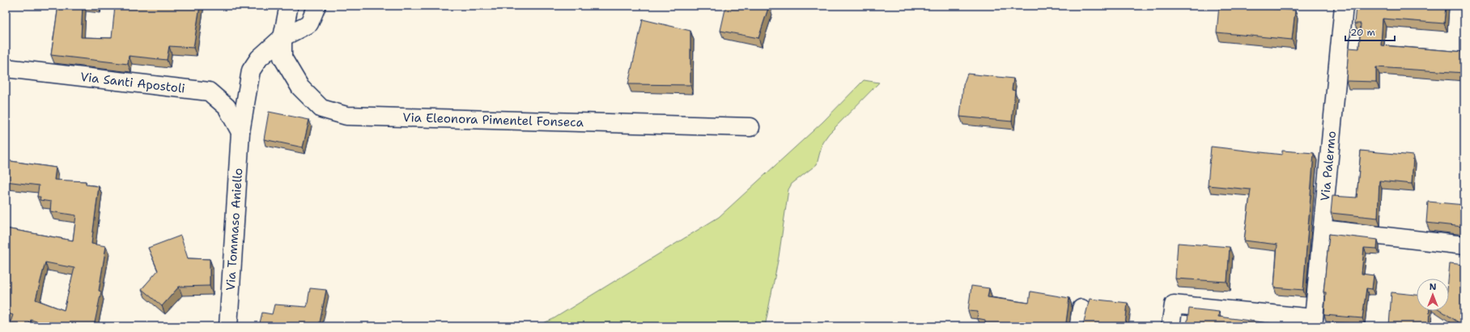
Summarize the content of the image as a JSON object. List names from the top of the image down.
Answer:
{
  "streets": {
    "street": [
      "Via Santi Apostoli",
      "Via Eleonora Pimentel Fonseca",
      "Via Palermo",
      "Via Tommaso Aniello"
    ]
  },
  "crossings": [
    ["Via Santi Apostoli", "Via Tommaso Aniello"],
    ["Via Eleonora Pimentel Fonseca", "Via Tommaso Aniello"]
  ],
  "scale_bar": "20 m",
  "north": "top"
}
